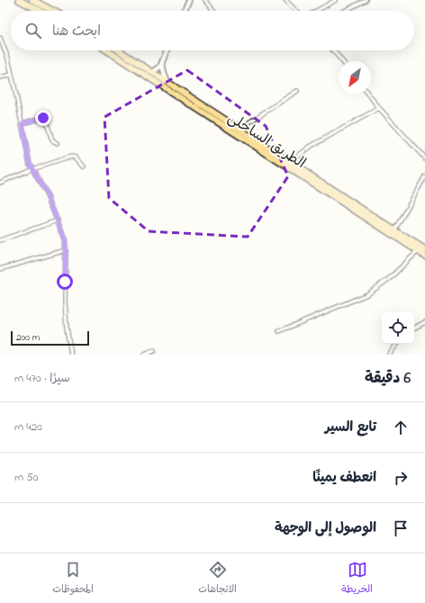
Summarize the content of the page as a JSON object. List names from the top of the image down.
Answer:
{
  "streets": {
    "highway": ["الطريق الساحلى"]
  },
  "scale_bar": "200 m",
  "north": "bottom left",
  "page": {
    "search": "ابحث هنا",
    "scale": "200 m",
    "heading": ["6 دقيقة", "سيرًا · 470 m"],
    "list": [
      ["تابع السير", "420 m"],
      ["انعطف يمينًا", "50 m"],
      "الوصول إلى الوجهة"
    ],
    "nav": ["الخريطة", "الاتجاهات", "المحفوظات"]
  }
}
